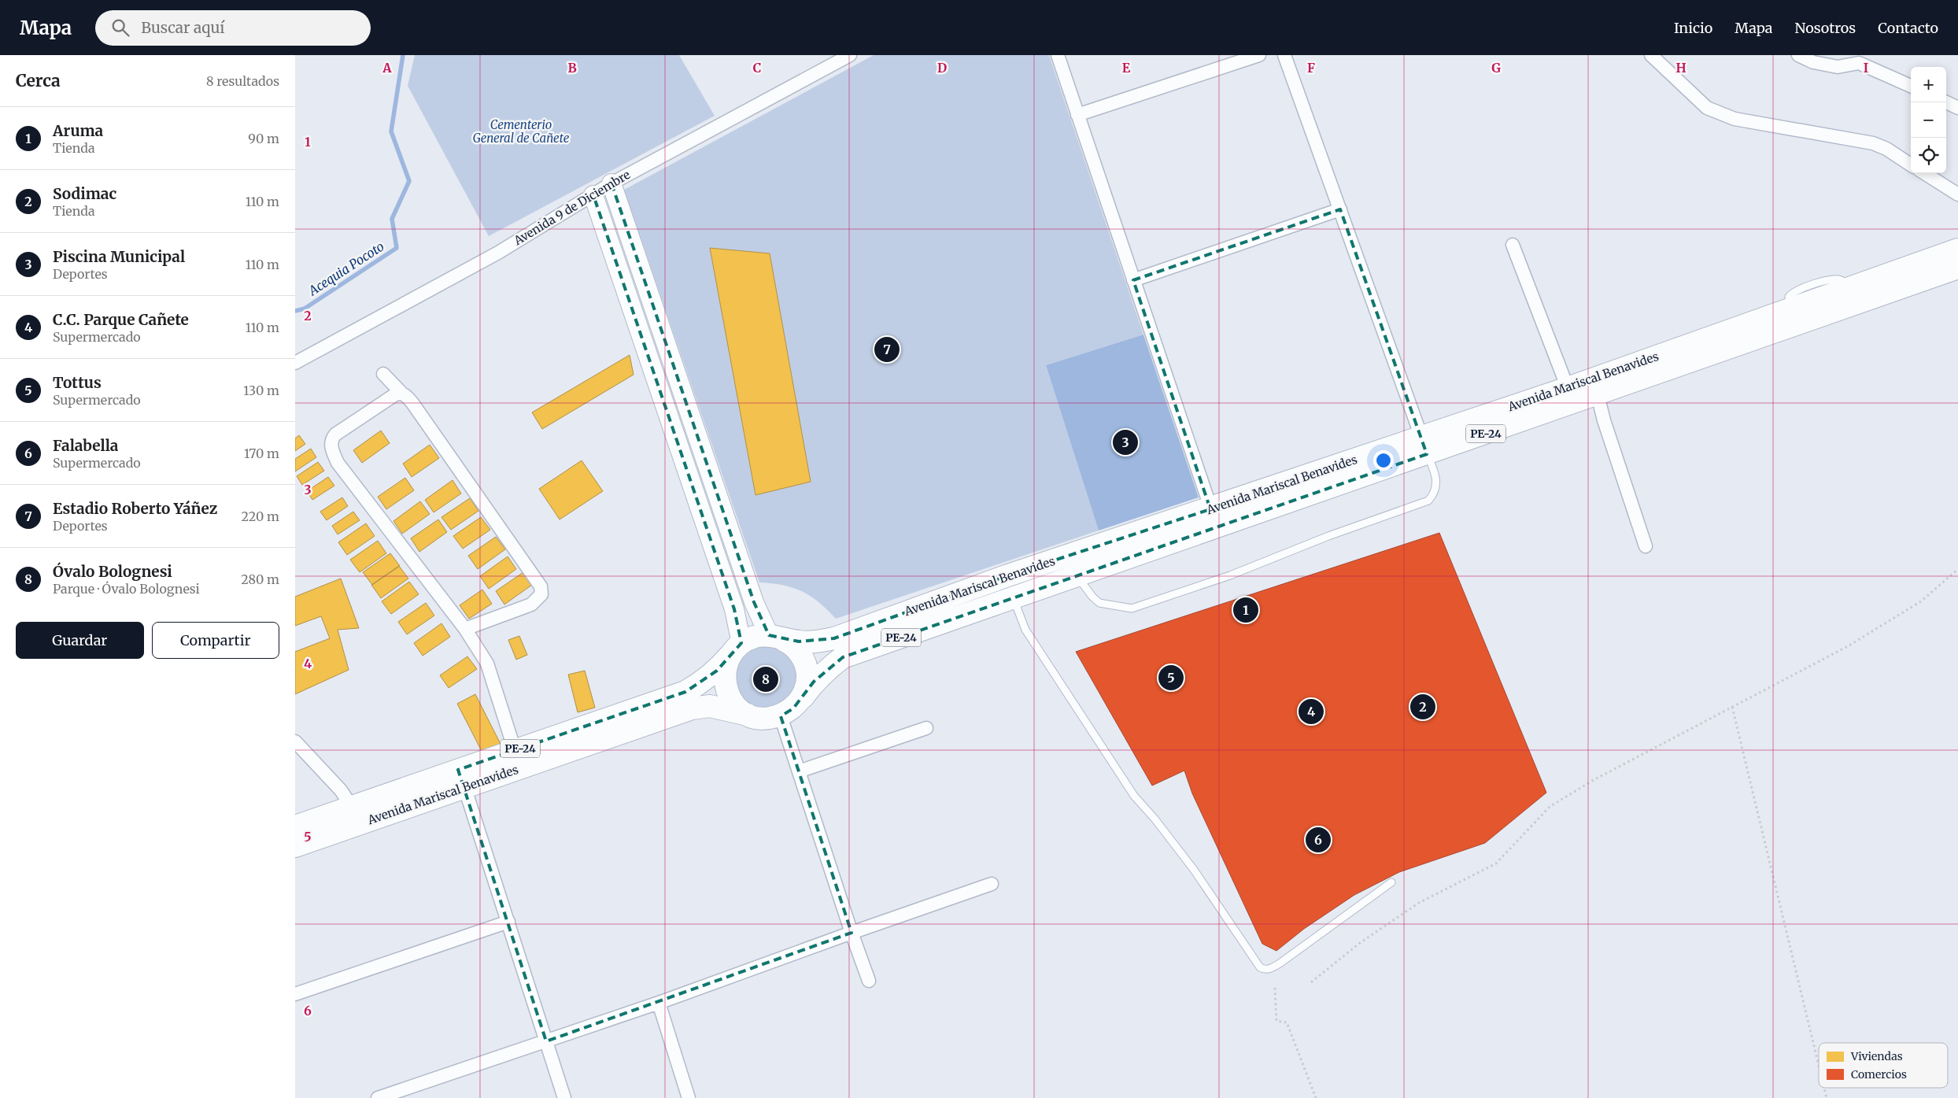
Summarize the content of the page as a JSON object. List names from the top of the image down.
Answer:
{
  "streets": {
    "highway": ["Avenida Mariscal Benavides", "PE-24"],
    "street": ["Avenida 9 de Diciembre"]
  },
  "water": ["Acequia Pocoto"],
  "parks": ["Cementerio General de Cañete"],
  "legend": ["Viviendas", "Comercios"],
  "page": {
    "header": "Mapa",
    "search": "Buscar aquí",
    "nav": [
      "Inicio",
      "Mapa",
      "Nosotros",
      "Contacto"
    ],
    "heading": ["Cerca", "8 resultados"],
    "map_buttons": ["+", "−"],
    "list": [
      {
        "mark": "1",
        "name": "Aruma",
        "note": "Tienda",
        "value": "90 m"
      },
      {
        "mark": "2",
        "name": "Sodimac",
        "note": "Tienda",
        "value": "110 m"
      },
      {
        "mark": "3",
        "name": "Piscina Municipal",
        "note": "Deportes",
        "value": "110 m"
      },
      {
        "mark": "4",
        "name": "C.C. Parque Cañete",
        "note": "Supermercado",
        "value": "110 m"
      },
      {
        "mark": "5",
        "name": "Tottus",
        "note": "Supermercado",
        "value": "130 m"
      },
      {
        "mark": "6",
        "name": "Falabella",
        "note": "Supermercado",
        "value": "170 m"
      },
      {
        "mark": "7",
        "name": "Estadio Roberto Yáñez",
        "note": "Deportes",
        "value": "220 m"
      },
      {
        "mark": "8",
        "name": "Óvalo Bolognesi",
        "note": "Parque · Óvalo Bolognesi",
        "value": "280 m"
      }
    ],
    "pins": [
      "7",
      "3",
      "1",
      "5",
      "8",
      "2",
      "4",
      "6"
    ],
    "buttons": ["Guardar", "Compartir"]
  },
  "grid": {
    "columns": [
      "A",
      "B",
      "C",
      "D",
      "E",
      "F",
      "G",
      "H",
      "I"
    ],
    "rows": [
      "1",
      "2",
      "3",
      "4",
      "5",
      "6"
    ]
  }
}
